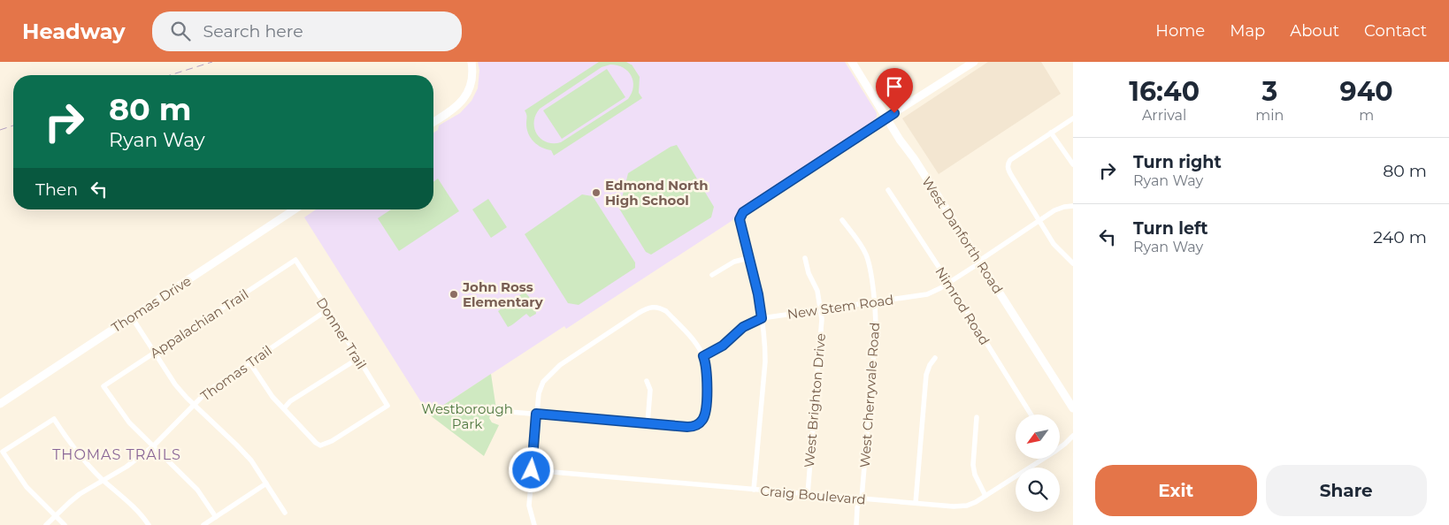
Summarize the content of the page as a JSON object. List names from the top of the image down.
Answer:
{
  "streets": {
    "street": [
      "West Danforth Road",
      "Thomas Drive",
      "Nimrod Road",
      "New Stem Road",
      "Appalachian Trail",
      "Donner Trail",
      "Thomas Trail",
      "West Cherryvale Road",
      "West Brighton Drive",
      "Craig Boulevard"
    ]
  },
  "crossings": [
    ["West Danforth Road", "New Stem Road"],
    ["Nimrod Road", "New Stem Road"],
    ["New Stem Road", "West Cherryvale Road"],
    ["New Stem Road", "West Brighton Drive"],
    ["Appalachian Trail", "Donner Trail"],
    ["Appalachian Trail", "Thomas Trail"],
    ["Donner Trail", "Thomas Trail"],
    ["West Cherryvale Road", "Craig Boulevard"],
    ["West Brighton Drive", "Craig Boulevard"]
  ],
  "districts": ["THOMAS TRAILS"],
  "parks": ["Westborough Park"],
  "places": ["Edmond North High School", "John Ross Elementary"],
  "north": "bottom left",
  "page": {
    "header": "Headway",
    "search": "Search here",
    "nav": [
      "Home",
      "Map",
      "About",
      "Contact"
    ],
    "eta": [
      "16:40",
      "Arrival",
      "3",
      "min",
      "940",
      "m"
    ],
    "turn": ["80 m", "Ryan Way"],
    "list": [
      {
        "name": "Turn right",
        "note": "Ryan Way",
        "value": "80 m"
      },
      {
        "name": "Turn left",
        "note": "Ryan Way",
        "value": "240 m"
      }
    ],
    "then": "Then",
    "buttons": ["Exit", "Share"]
  }
}
